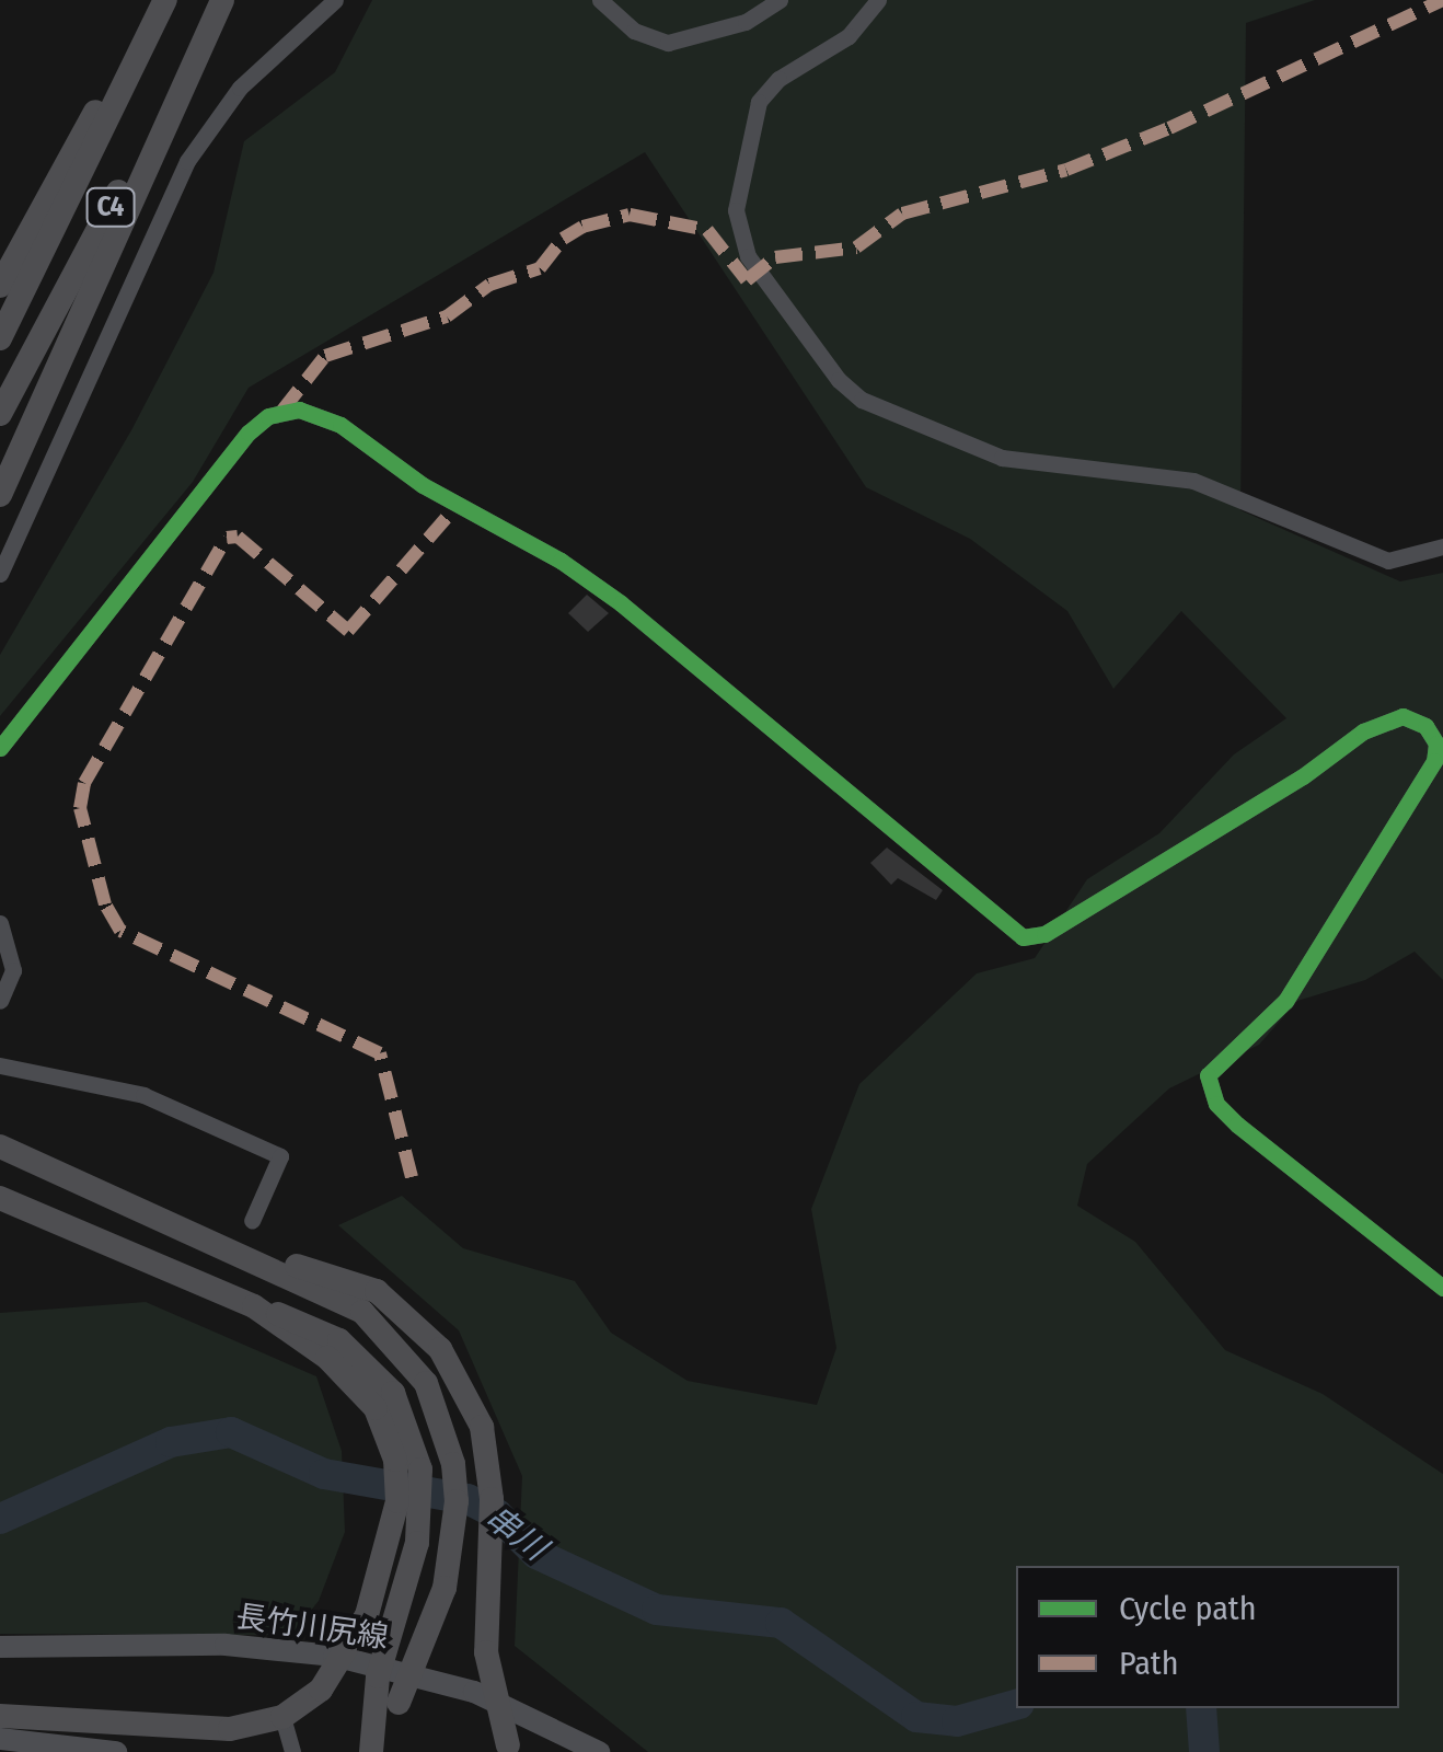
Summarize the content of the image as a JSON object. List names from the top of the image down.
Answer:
{
  "streets": {
    "highway": ["C4"],
    "main road": ["長竹川尻線"]
  },
  "water": ["串川"],
  "legend": ["Cycle path", "Path"]
}
